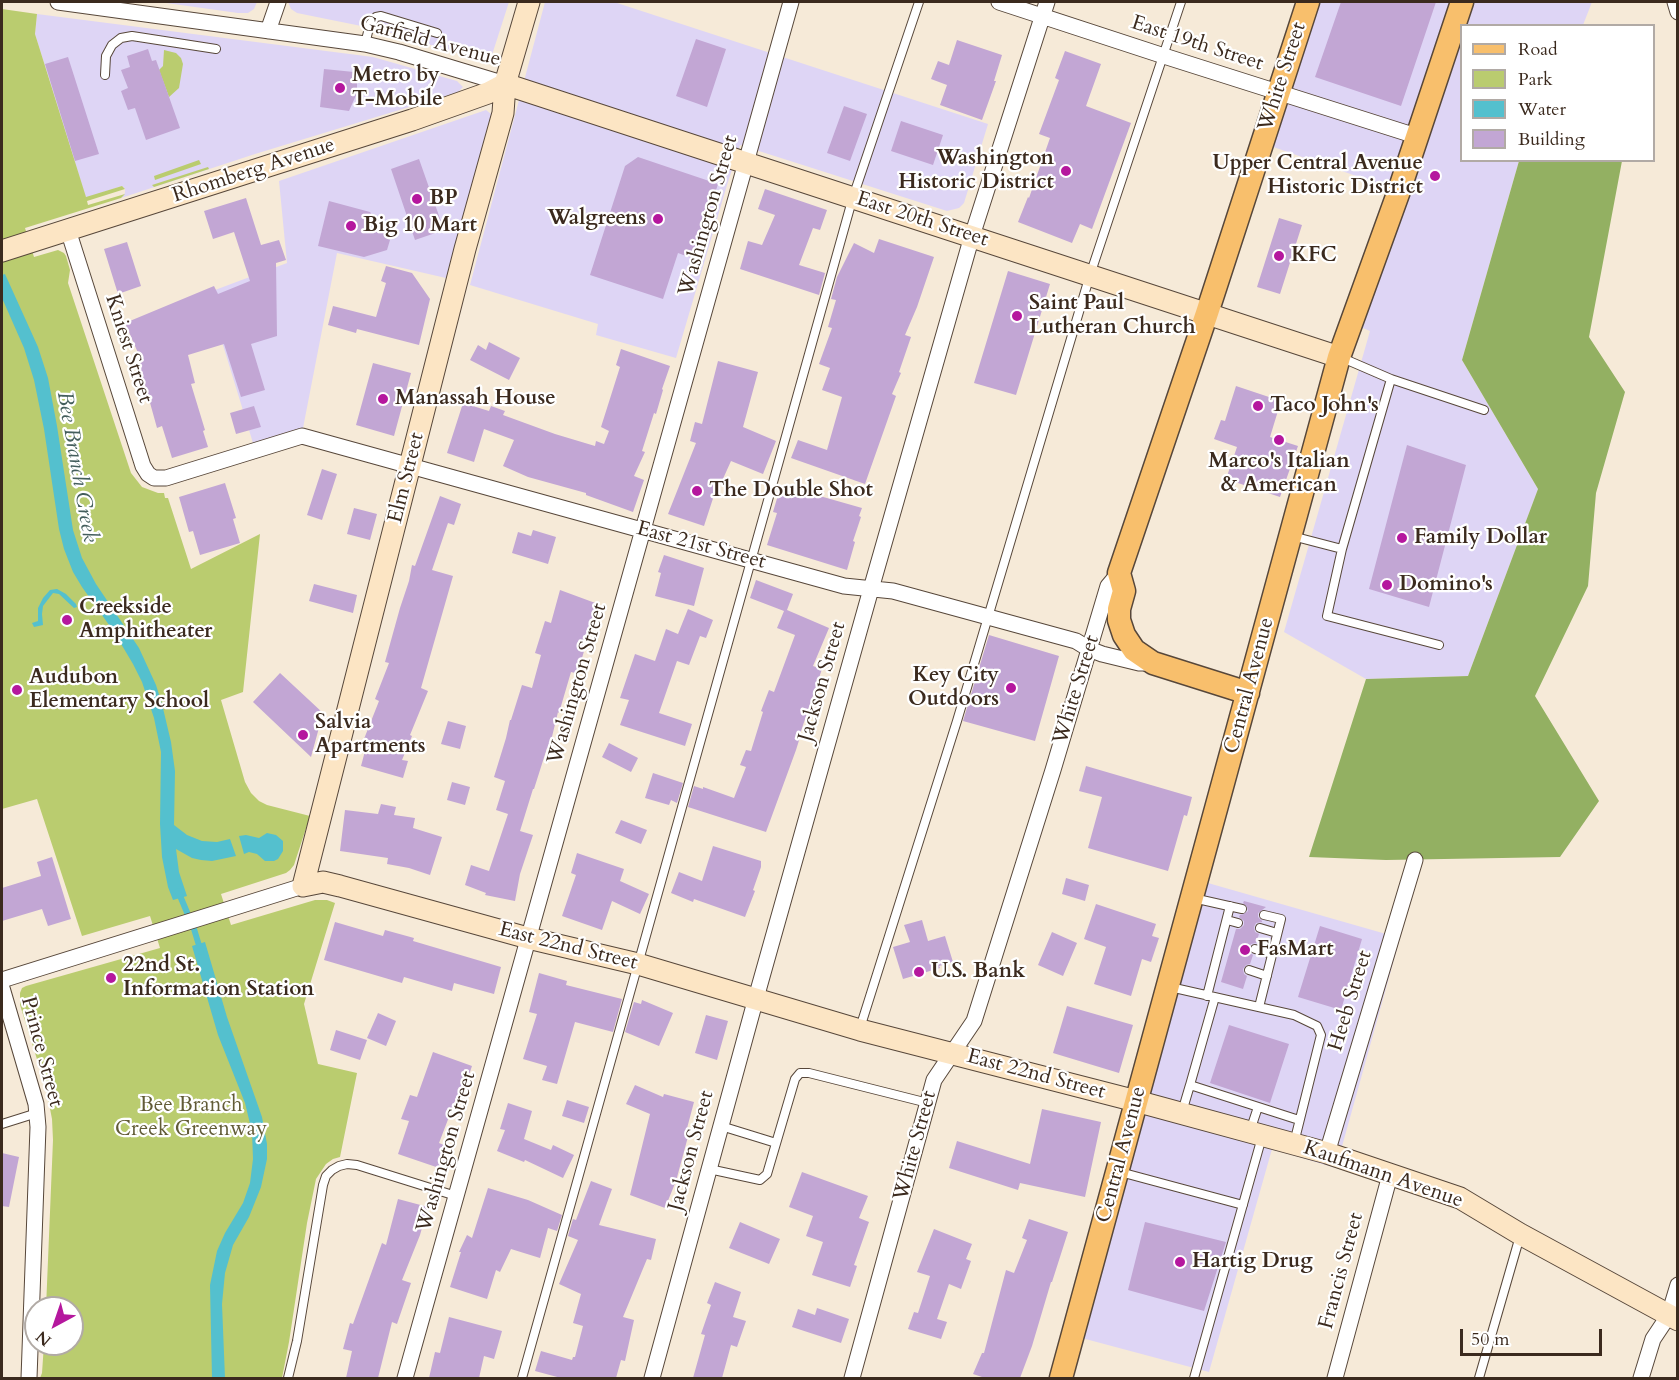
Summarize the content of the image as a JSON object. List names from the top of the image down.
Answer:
{
  "streets": {
    "main road": ["White Street", "East 21st Street", "Central Avenue"],
    "street": [
      "Garfield Avenue",
      "East 19th Street",
      "Rhomberg Avenue",
      "Washington Street",
      "East 20th Street",
      "Kniest Street",
      "Elm Street",
      "Jackson Street",
      "East 22nd Street",
      "Heeb Street",
      "Prince Street",
      "Kaufmann Avenue",
      "Francis Street"
    ]
  },
  "crossings": [
    ["Garfield Avenue", "Rhomberg Avenue"],
    ["Garfield Avenue", "East 20th Street"],
    ["Garfield Avenue", "Elm Street"],
    ["East 19th Street", "White Street"],
    ["East 19th Street", "Jackson Street"],
    ["East 19th Street", "Central Avenue"],
    ["White Street", "East 20th Street"],
    ["White Street", "East 21st Street"],
    ["White Street", "East 22nd Street"],
    ["Rhomberg Avenue", "East 20th Street"],
    ["Rhomberg Avenue", "Kniest Street"],
    ["Rhomberg Avenue", "Elm Street"],
    ["Washington Street", "East 20th Street"],
    ["Washington Street", "East 21st Street"],
    ["Washington Street", "East 22nd Street"],
    ["East 20th Street", "Elm Street"],
    ["East 20th Street", "Jackson Street"],
    ["East 20th Street", "Central Avenue"],
    ["Kniest Street", "East 21st Street"],
    ["Elm Street", "East 21st Street"],
    ["Elm Street", "East 22nd Street"],
    ["East 21st Street", "Jackson Street"],
    ["East 21st Street", "Central Avenue"],
    ["Jackson Street", "East 22nd Street"],
    ["Central Avenue", "East 22nd Street"],
    ["Central Avenue", "Kaufmann Avenue"],
    ["East 22nd Street", "Kaufmann Avenue"],
    ["Heeb Street", "Kaufmann Avenue"],
    ["Kaufmann Avenue", "Francis Street"]
  ],
  "water": ["Bee Branch Creek"],
  "parks": ["Bee Branch Creek Greenway"],
  "places": [
    "Metro by T-Mobile",
    "Washington Historic District",
    "Upper Central Avenue Historic District",
    "BP",
    "Walgreens",
    "Big 10 Mart",
    "KFC",
    "Saint Paul Lutheran Church",
    "Manassah House",
    "Taco John's",
    "Marco's Italian & American",
    "The Double Shot",
    "Family Dollar",
    "Domino's",
    "Creekside Amphitheater",
    "Key City Outdoors",
    "Audubon Elementary School",
    "Salvia Apartments",
    "FasMart",
    "U.S. Bank",
    "22nd St. Information Station",
    "Hartig Drug"
  ],
  "legend": [
    "Road",
    "Park",
    "Water",
    "Building"
  ],
  "scale_bar": "50 m",
  "north": "bottom left"
}
